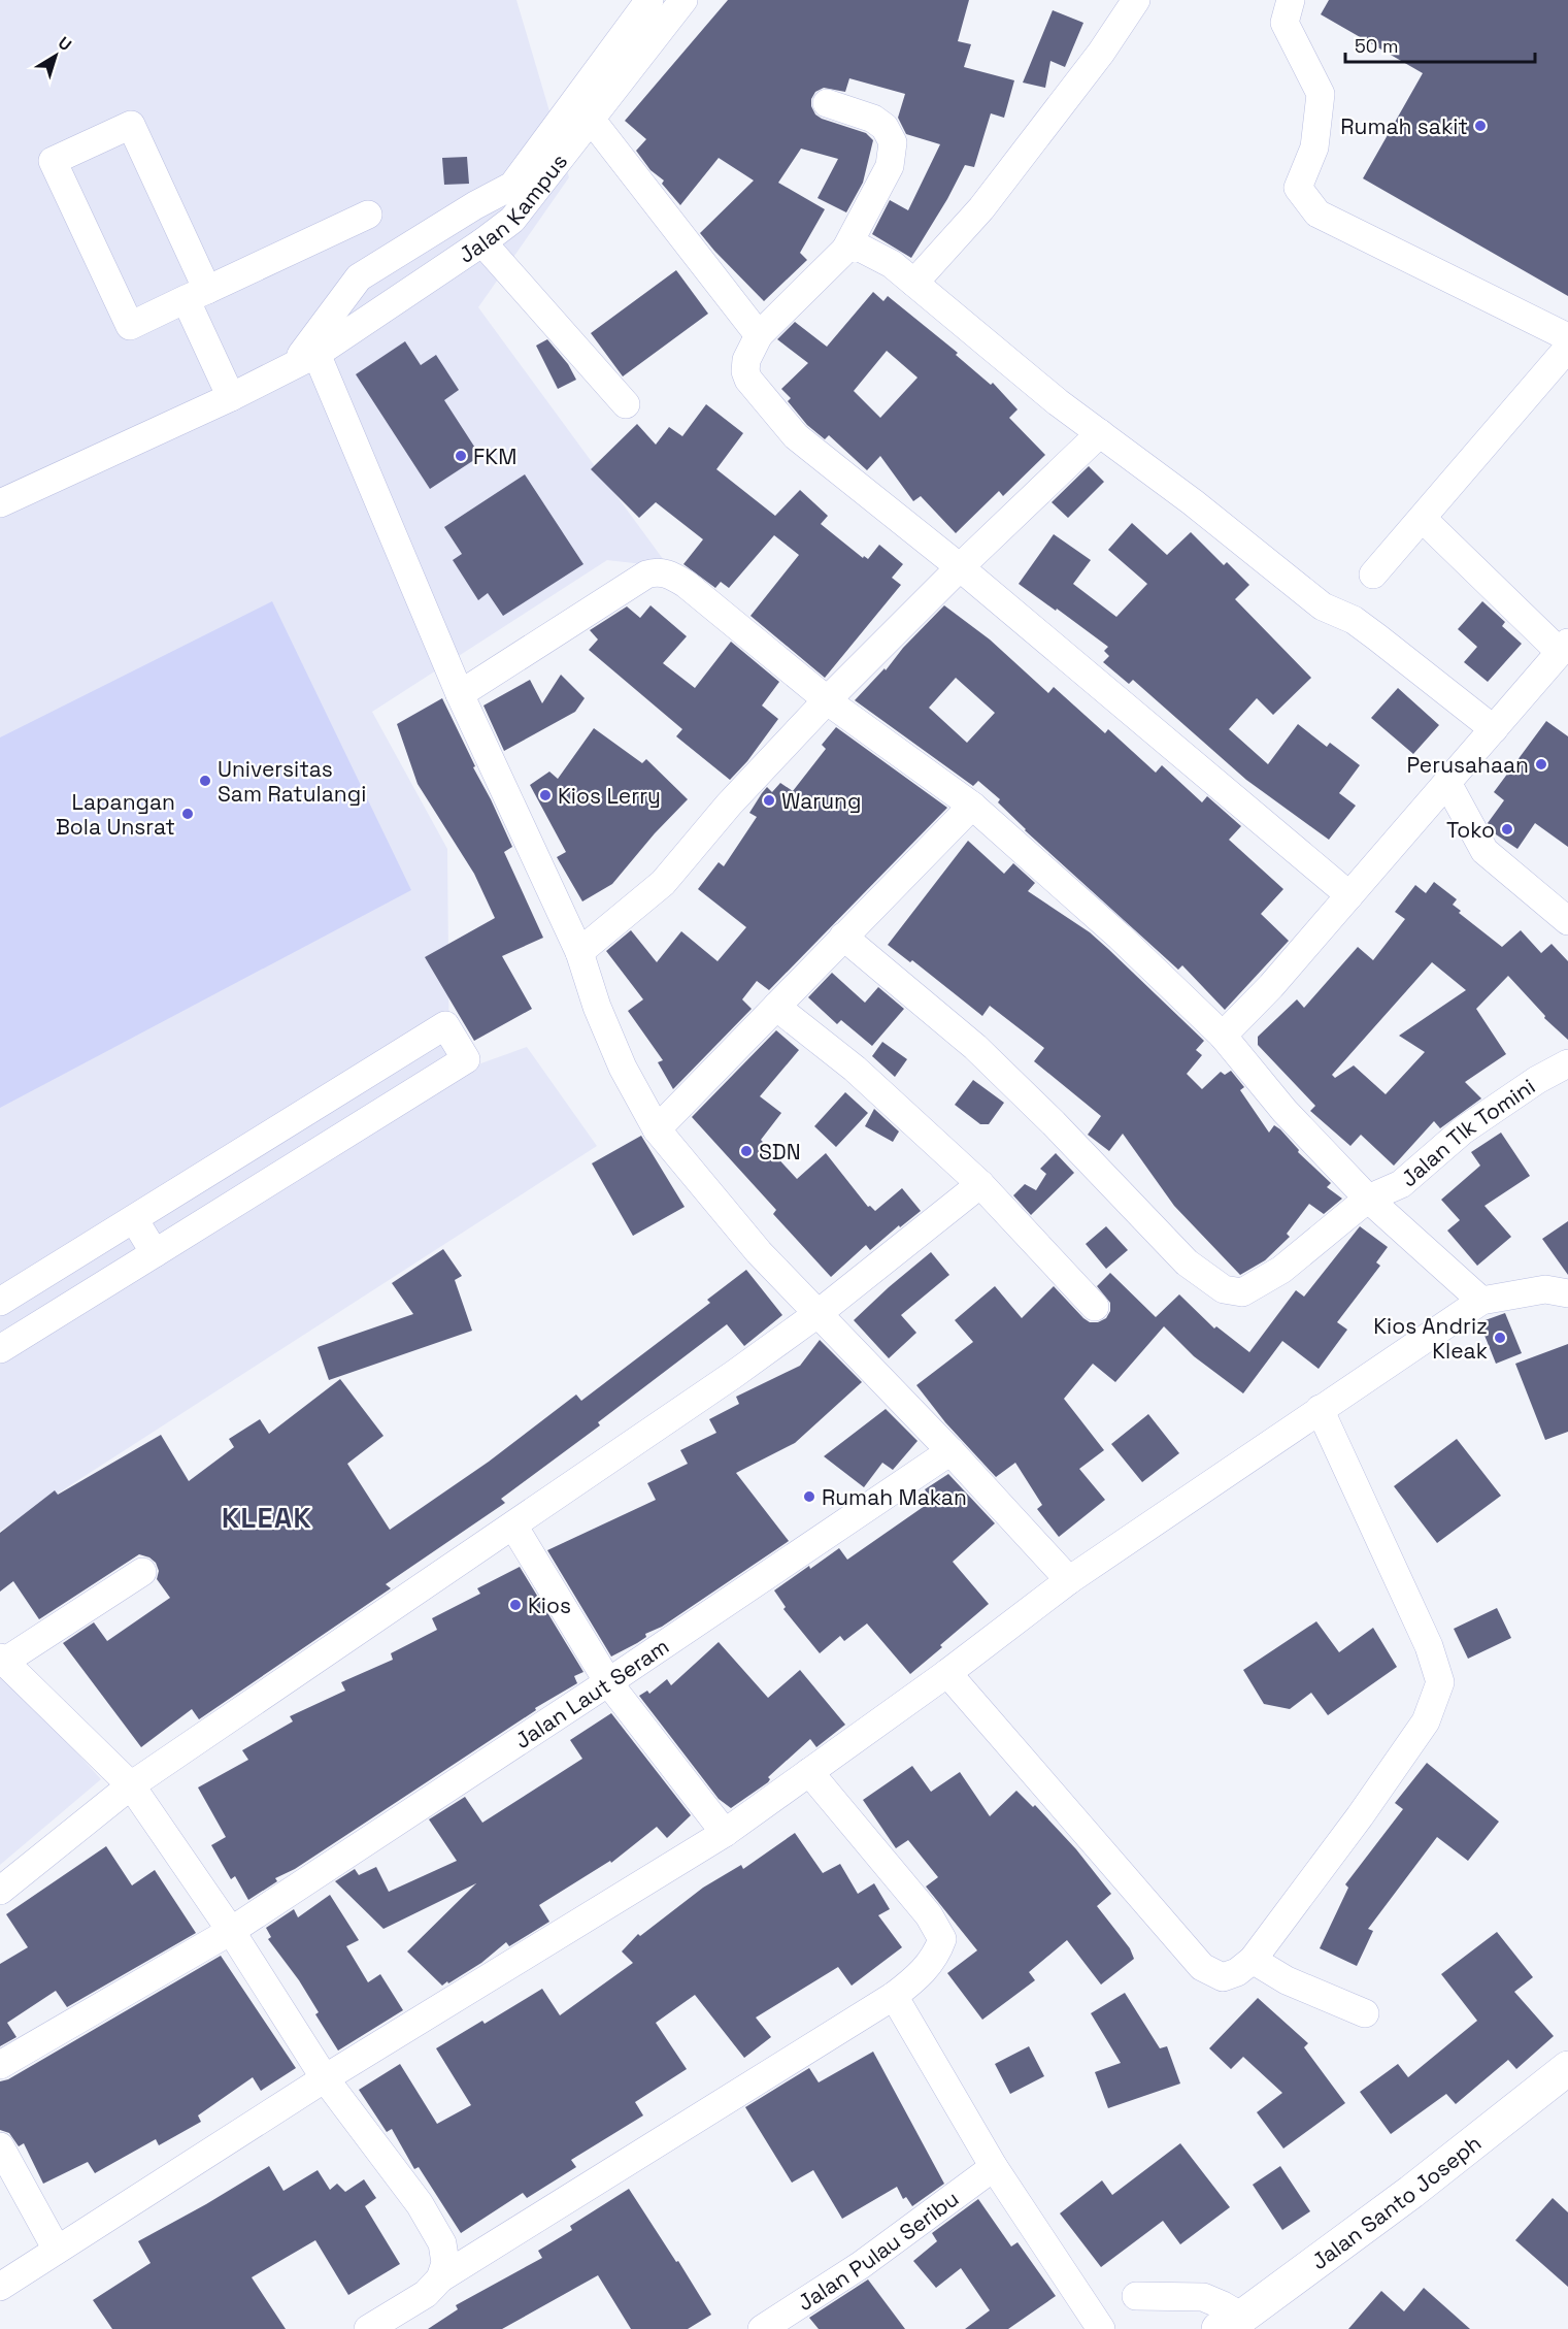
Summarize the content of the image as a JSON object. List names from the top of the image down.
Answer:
{
  "streets": {
    "main road": ["Jalan Santo Joseph"],
    "street": [
      "Jalan Kampus",
      "Jalan Tlk Tomini",
      "Jalan Laut Seram",
      "Jalan Pulau Seribu"
    ]
  },
  "districts": ["KLEAK"],
  "places": [
    "Rumah sakit",
    "FKM",
    "Perusahaan",
    "Universitas Sam Ratulangi",
    "Kios Lerry",
    "Warung",
    "Lapangan Bola Unsrat",
    "Toko",
    "SDN",
    "Kios Andriz Kleak",
    "Rumah Makan",
    "Kios"
  ],
  "scale_bar": "50 m",
  "north": "top right"
}
